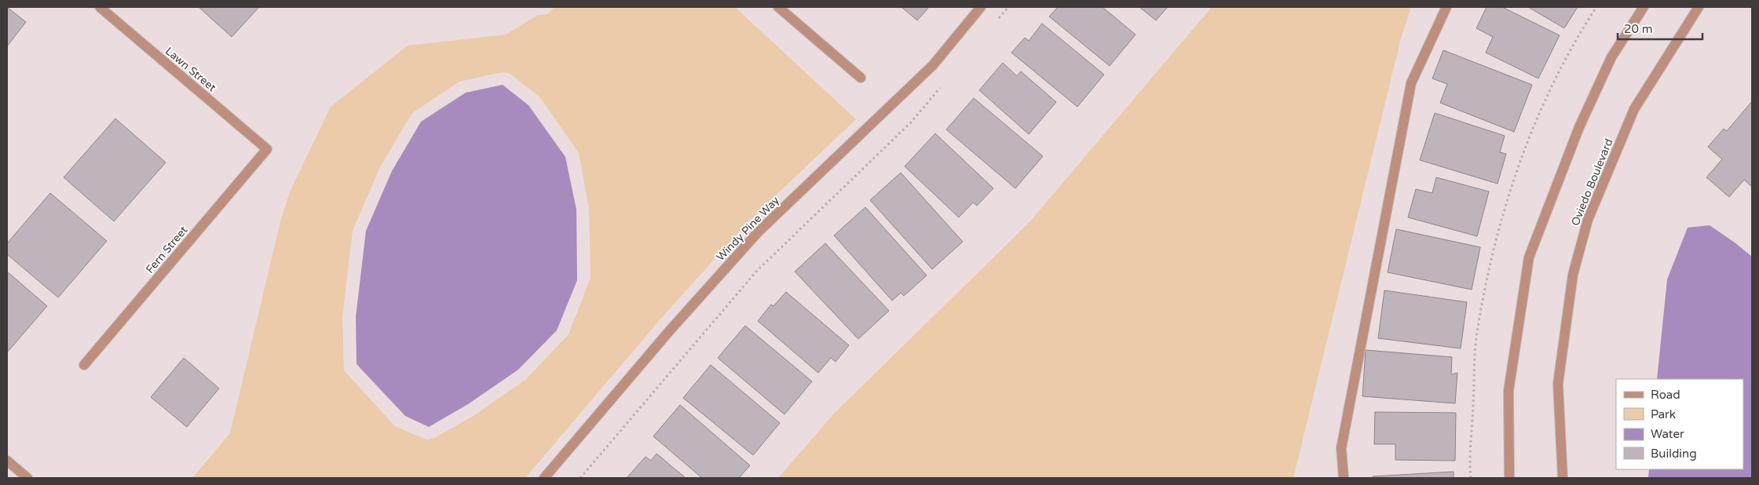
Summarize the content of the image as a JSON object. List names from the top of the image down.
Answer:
{
  "streets": {
    "street": [
      "Lawn Street",
      "Oviedo Boulevard",
      "Windy Pine Way",
      "Fern Street"
    ]
  },
  "crossings": [
    ["Lawn Street", "Fern Street"]
  ],
  "legend": [
    "Road",
    "Park",
    "Water",
    "Building"
  ],
  "scale_bar": "20 m"
}
